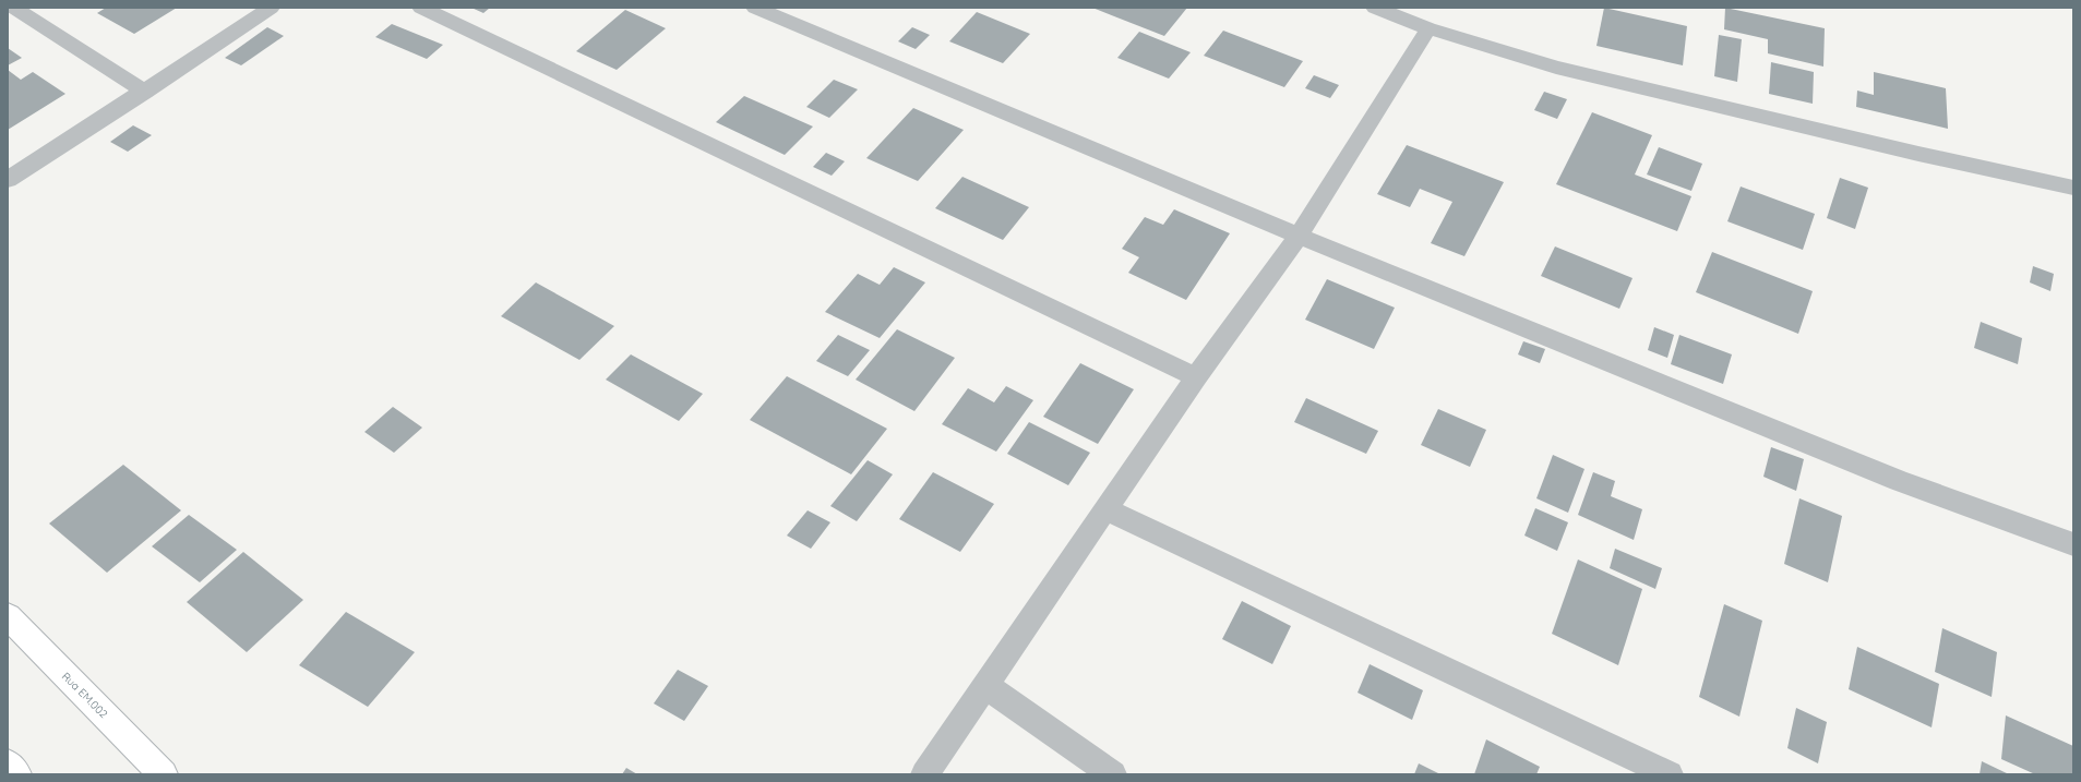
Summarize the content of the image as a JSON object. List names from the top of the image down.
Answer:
{
  "streets": {
    "street": ["Rua EM.002"]
  }
}
